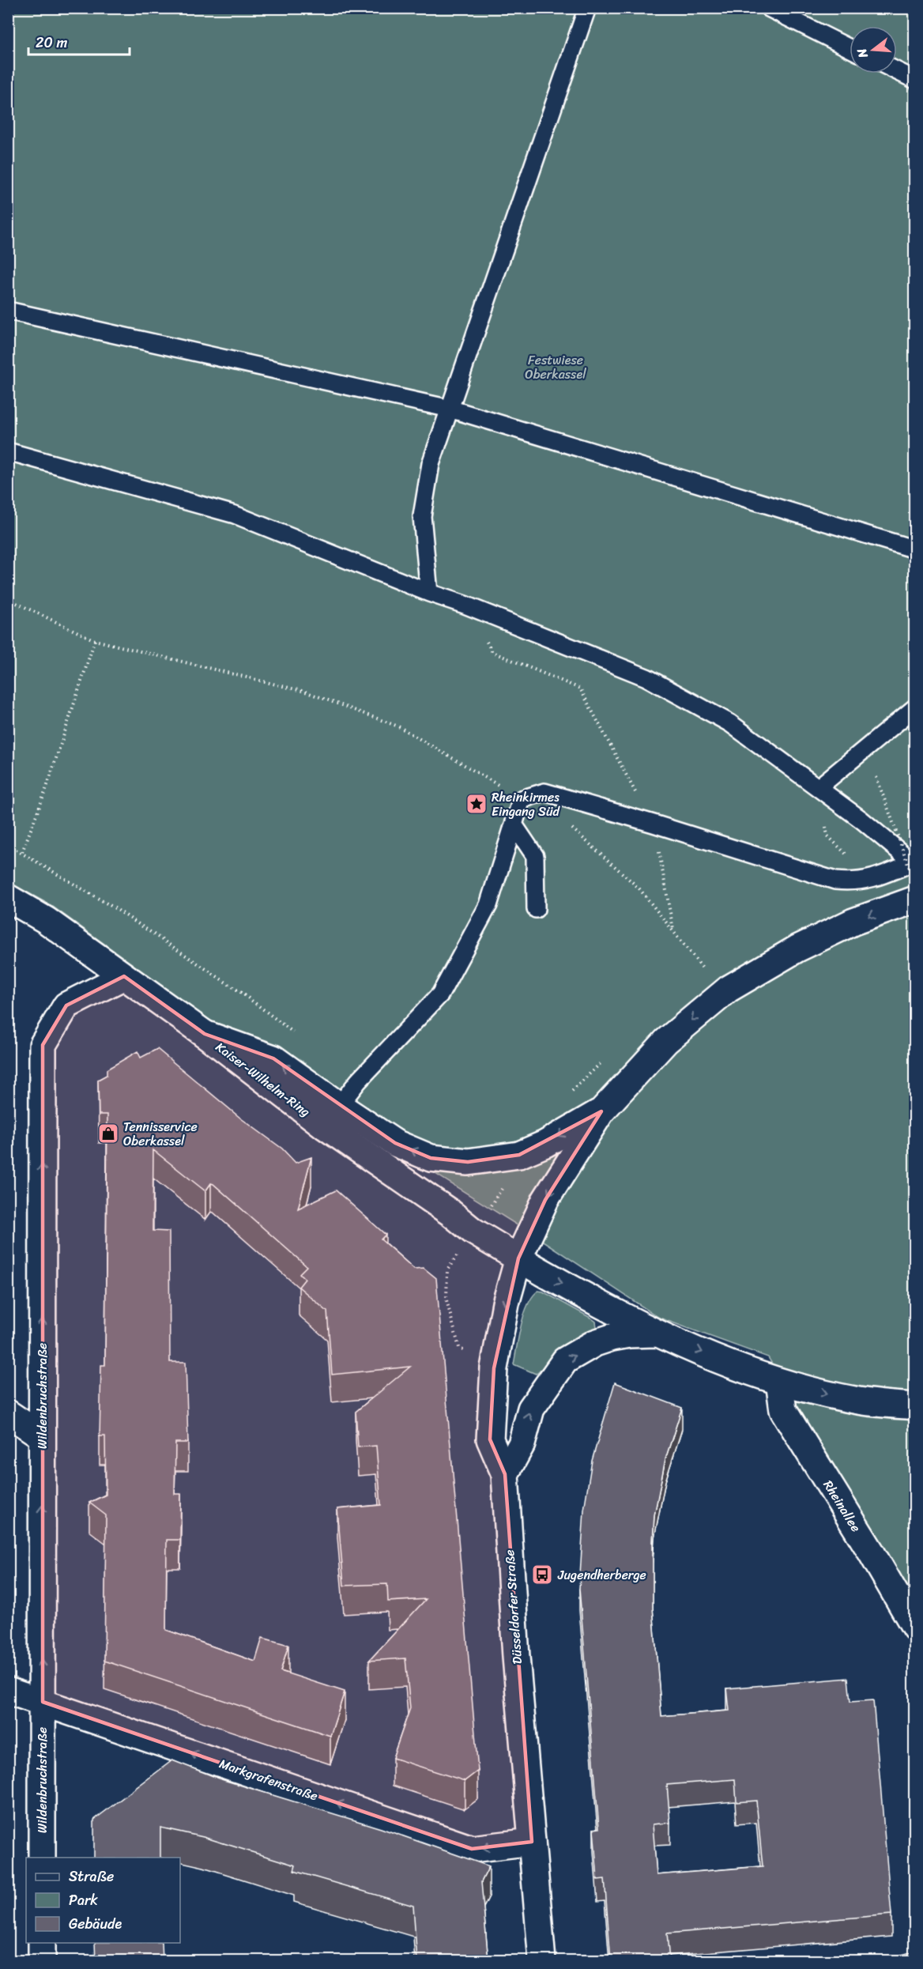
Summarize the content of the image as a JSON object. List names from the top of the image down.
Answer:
{
  "streets": {
    "main road": [
      "Kaiser-Wilhelm-Ring",
      "Wildenbruchstraße",
      "Rheinallee",
      "Düsseldorfer Straße",
      "Markgrafenstraße"
    ]
  },
  "crossings": [
    ["Kaiser-Wilhelm-Ring", "Wildenbruchstraße"],
    ["Wildenbruchstraße", "Markgrafenstraße"],
    ["Düsseldorfer Straße", "Markgrafenstraße"]
  ],
  "one_way": ["Wildenbruchstraße", "Düsseldorfer Straße", "Markgrafenstraße"],
  "parks": ["Festwiese Oberkassel"],
  "places": {
    "place": ["Rheinkirmes Eingang Süd"],
    "shop": ["Tennisservice Oberkassel"],
    "bus stop": ["Jugendherberge"]
  },
  "legend": ["Straße", "Park", "Gebäude"],
  "scale_bar": "20 m",
  "north": "left"
}
